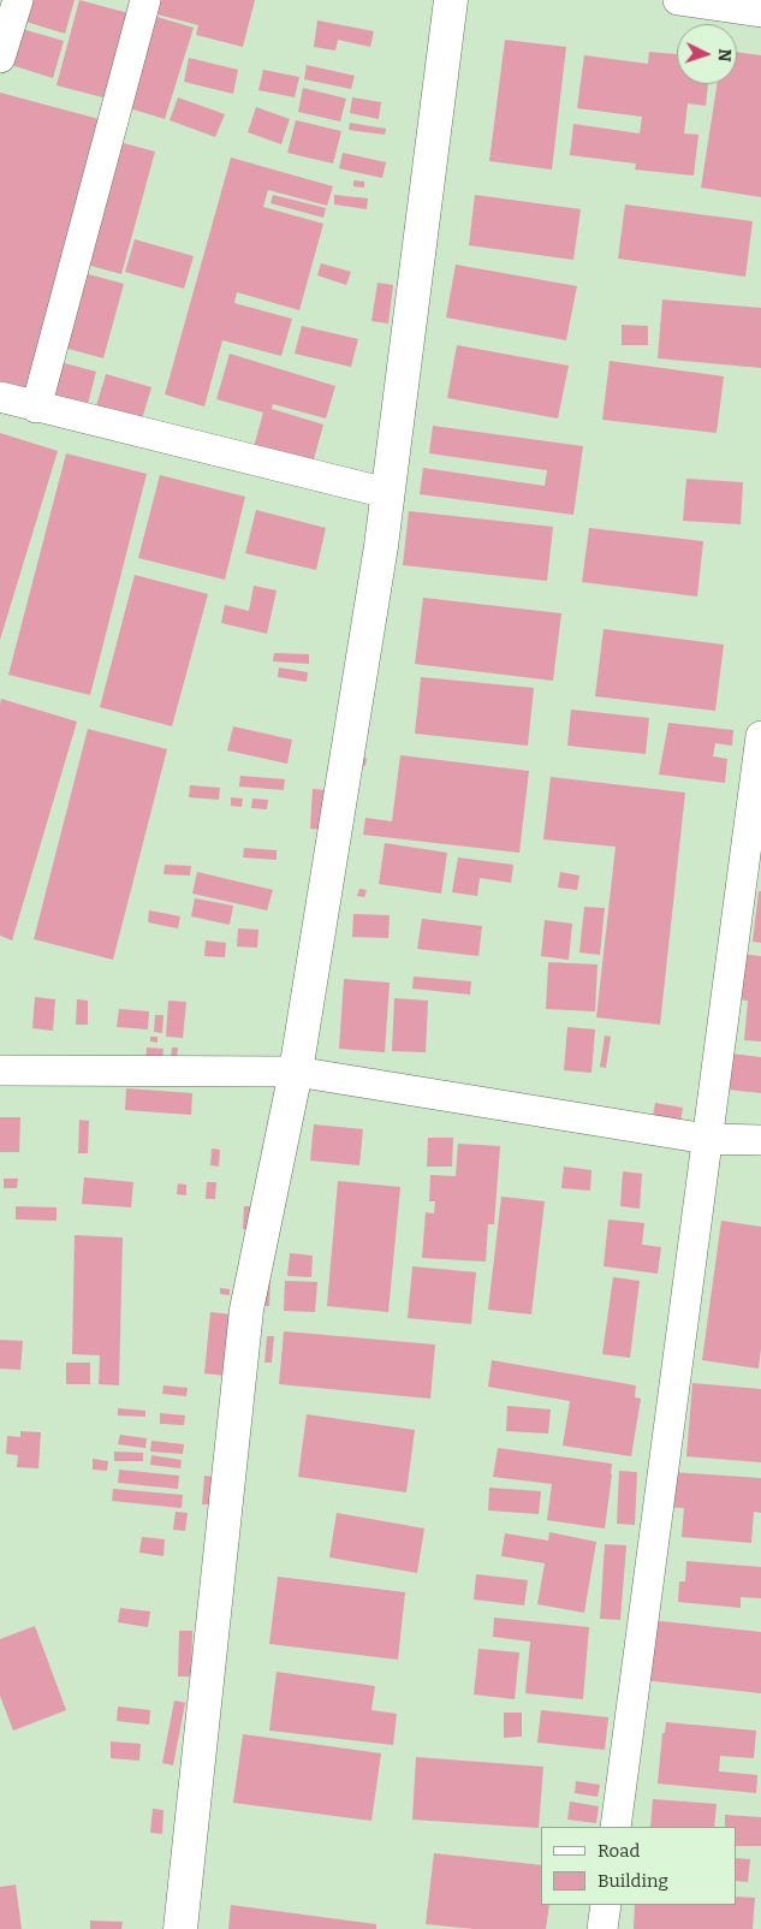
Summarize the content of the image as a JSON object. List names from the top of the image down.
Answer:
{
  "legend": ["Road", "Building"],
  "north": "right"
}
